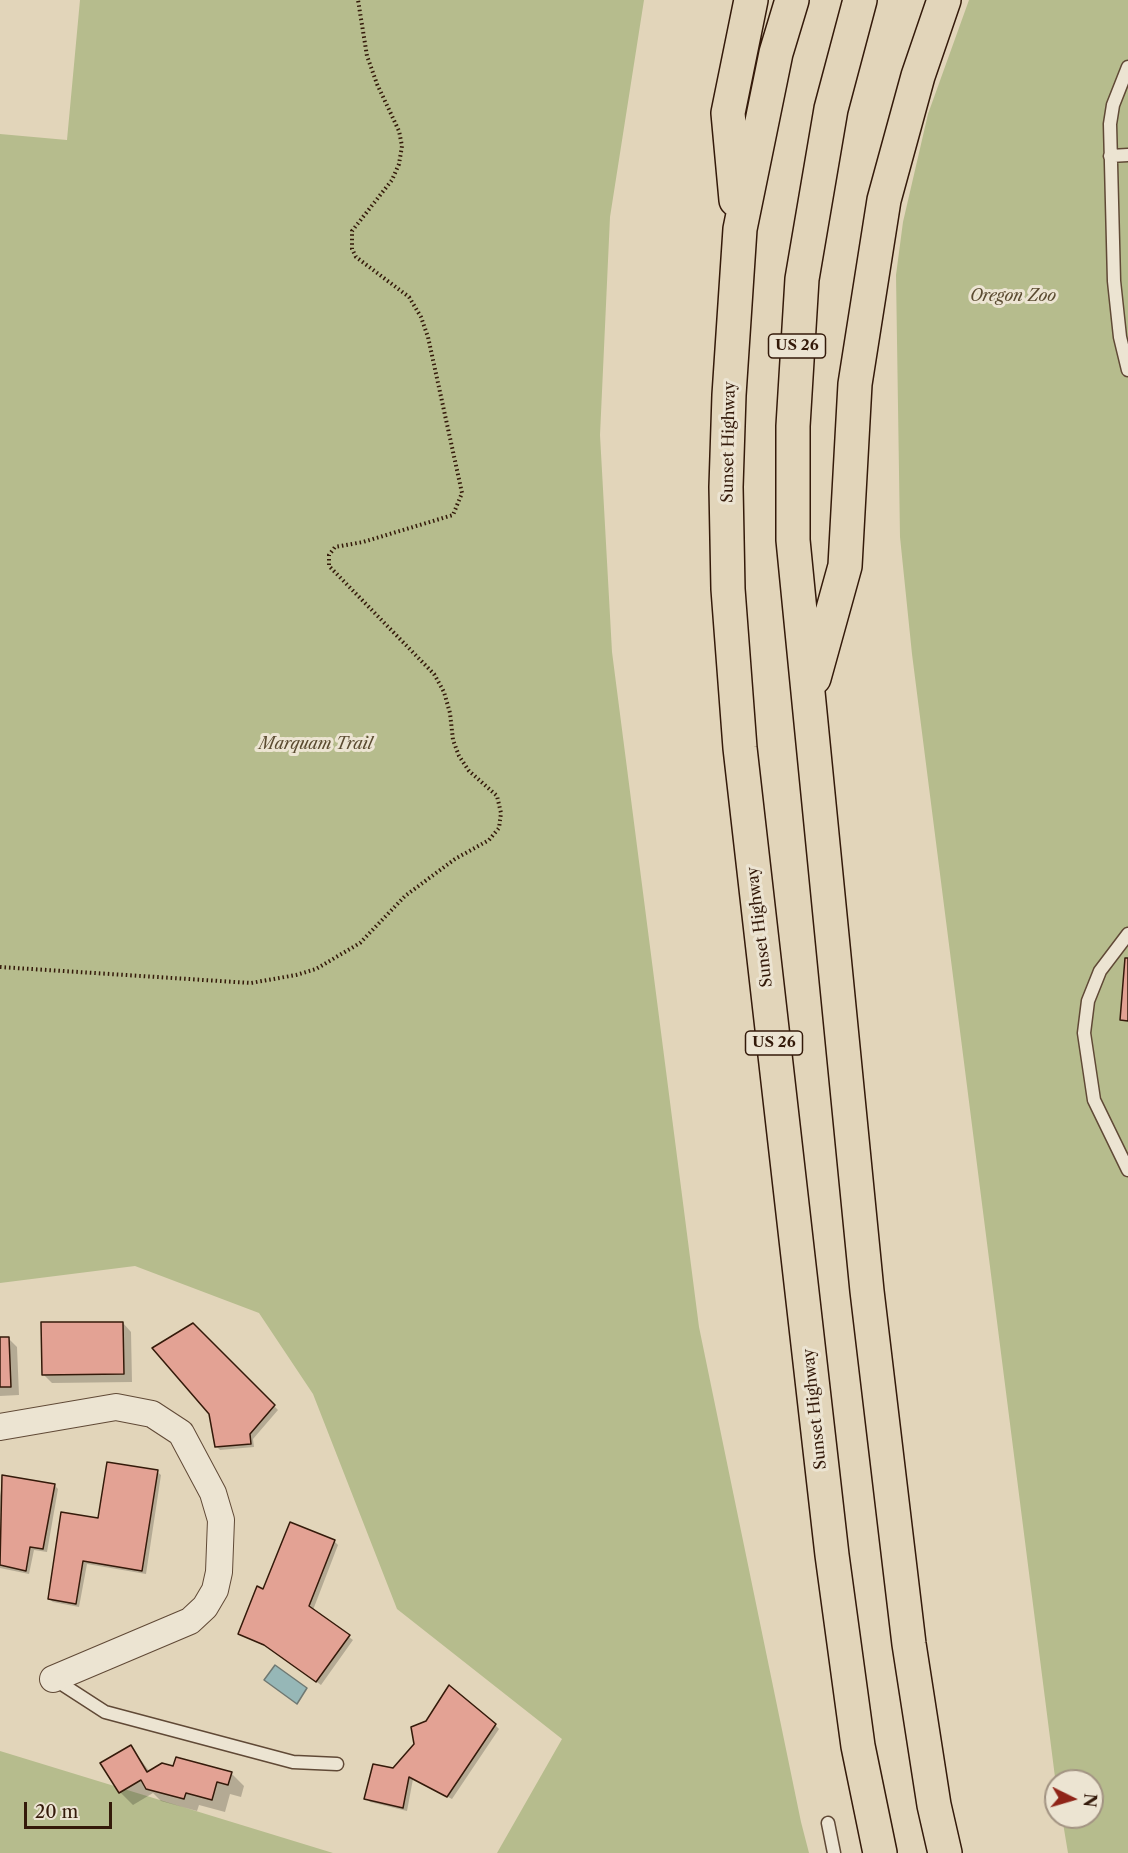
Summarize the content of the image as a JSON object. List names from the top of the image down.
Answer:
{
  "streets": {
    "highway": ["US 26", "Sunset Highway"]
  },
  "parks": ["Oregon Zoo", "Marquam Trail"],
  "scale_bar": "20 m",
  "north": "right"
}
